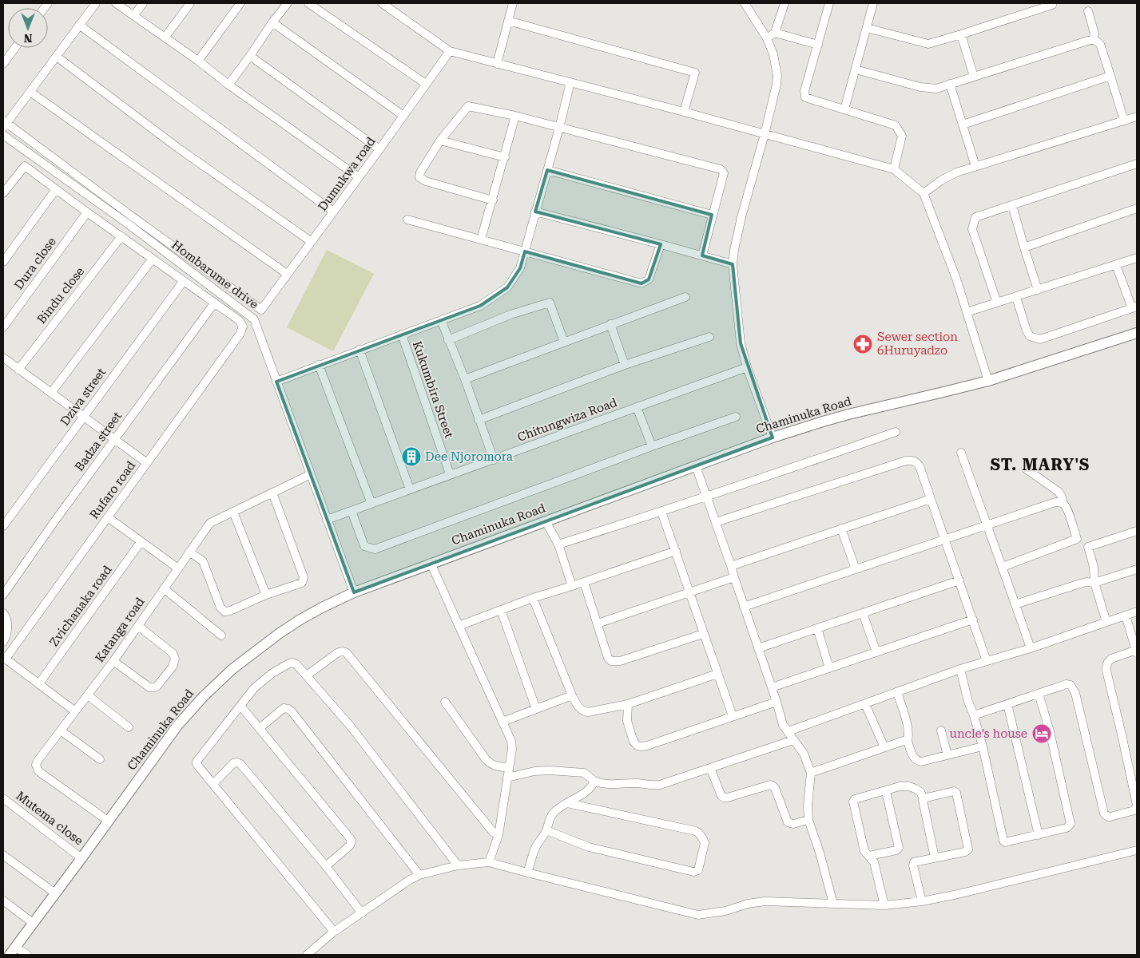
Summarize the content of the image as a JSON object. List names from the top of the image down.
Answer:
{
  "streets": {
    "main road": ["Chaminuka Road"],
    "street": [
      "Dumukwa road",
      "Dura close",
      "Hombarume drive",
      "Bindu close",
      "Kukumbira Street",
      "Dziva street",
      "Chitungwiza Road",
      "Badza street",
      "Rufaro road",
      "Zvichanaka road",
      "Katanga road",
      "Mutema close"
    ]
  },
  "crossings": [
    ["Hombarume drive", "Chaminuka Road"],
    ["Hombarume drive", "Chitungwiza Road"],
    ["Hombarume drive", "Katanga road"],
    ["Kukumbira Street", "Chitungwiza Road"],
    ["Chaminuka Road", "Katanga road"],
    ["Chaminuka Road", "Mutema close"],
    ["Badza street", "Rufaro road"]
  ],
  "districts": ["ST. MARY'S"],
  "places": {
    "pharmacy": ["Sewer section 6Huruyadzo"],
    "building": ["Dee Njoromora"],
    "hotel": ["uncle’s house"]
  },
  "north": "bottom"
}
